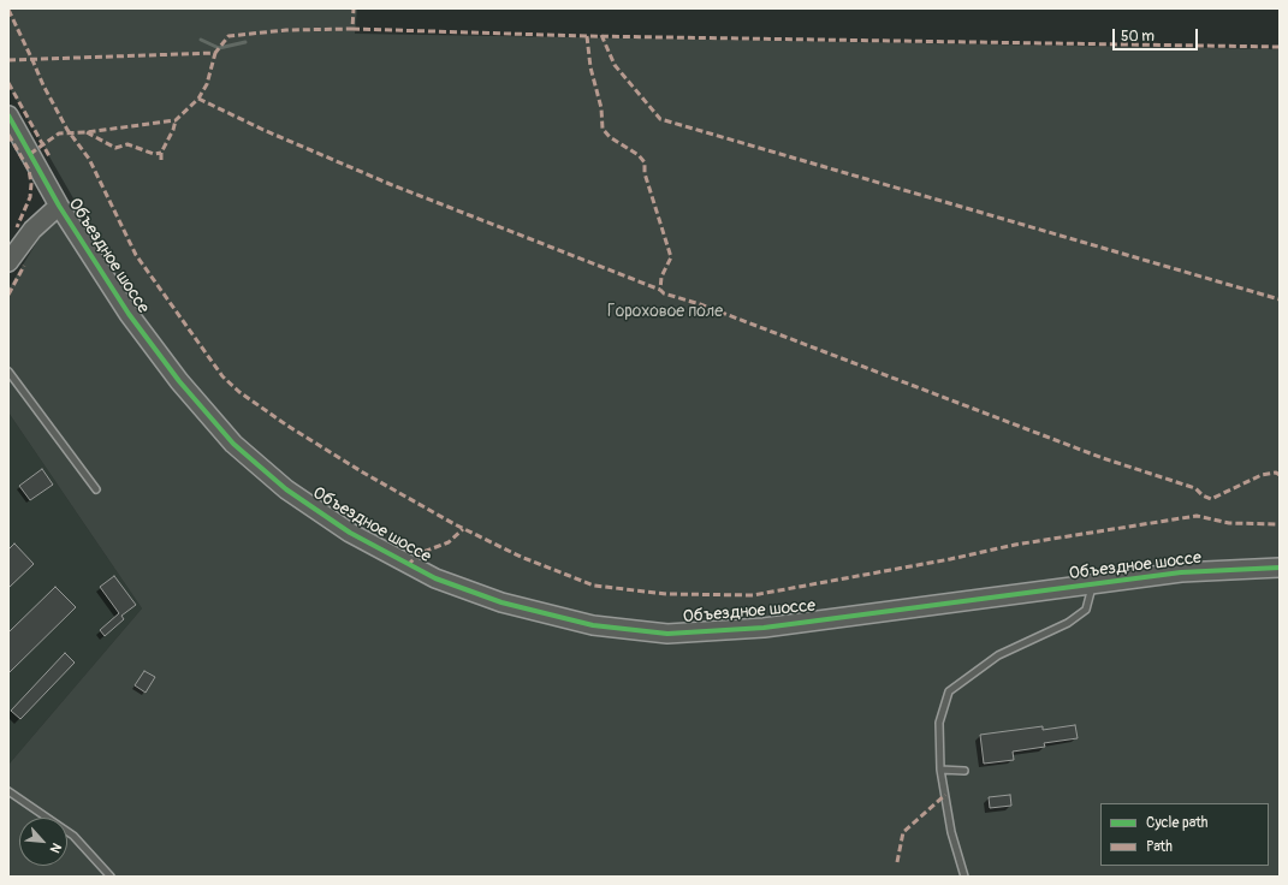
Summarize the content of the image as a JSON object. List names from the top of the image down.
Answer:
{
  "streets": {
    "street": ["Объездное шоссе"]
  },
  "parks": ["Гороховое поле"],
  "legend": ["Cycle path", "Path"],
  "scale_bar": "50 m",
  "north": "bottom right"
}
